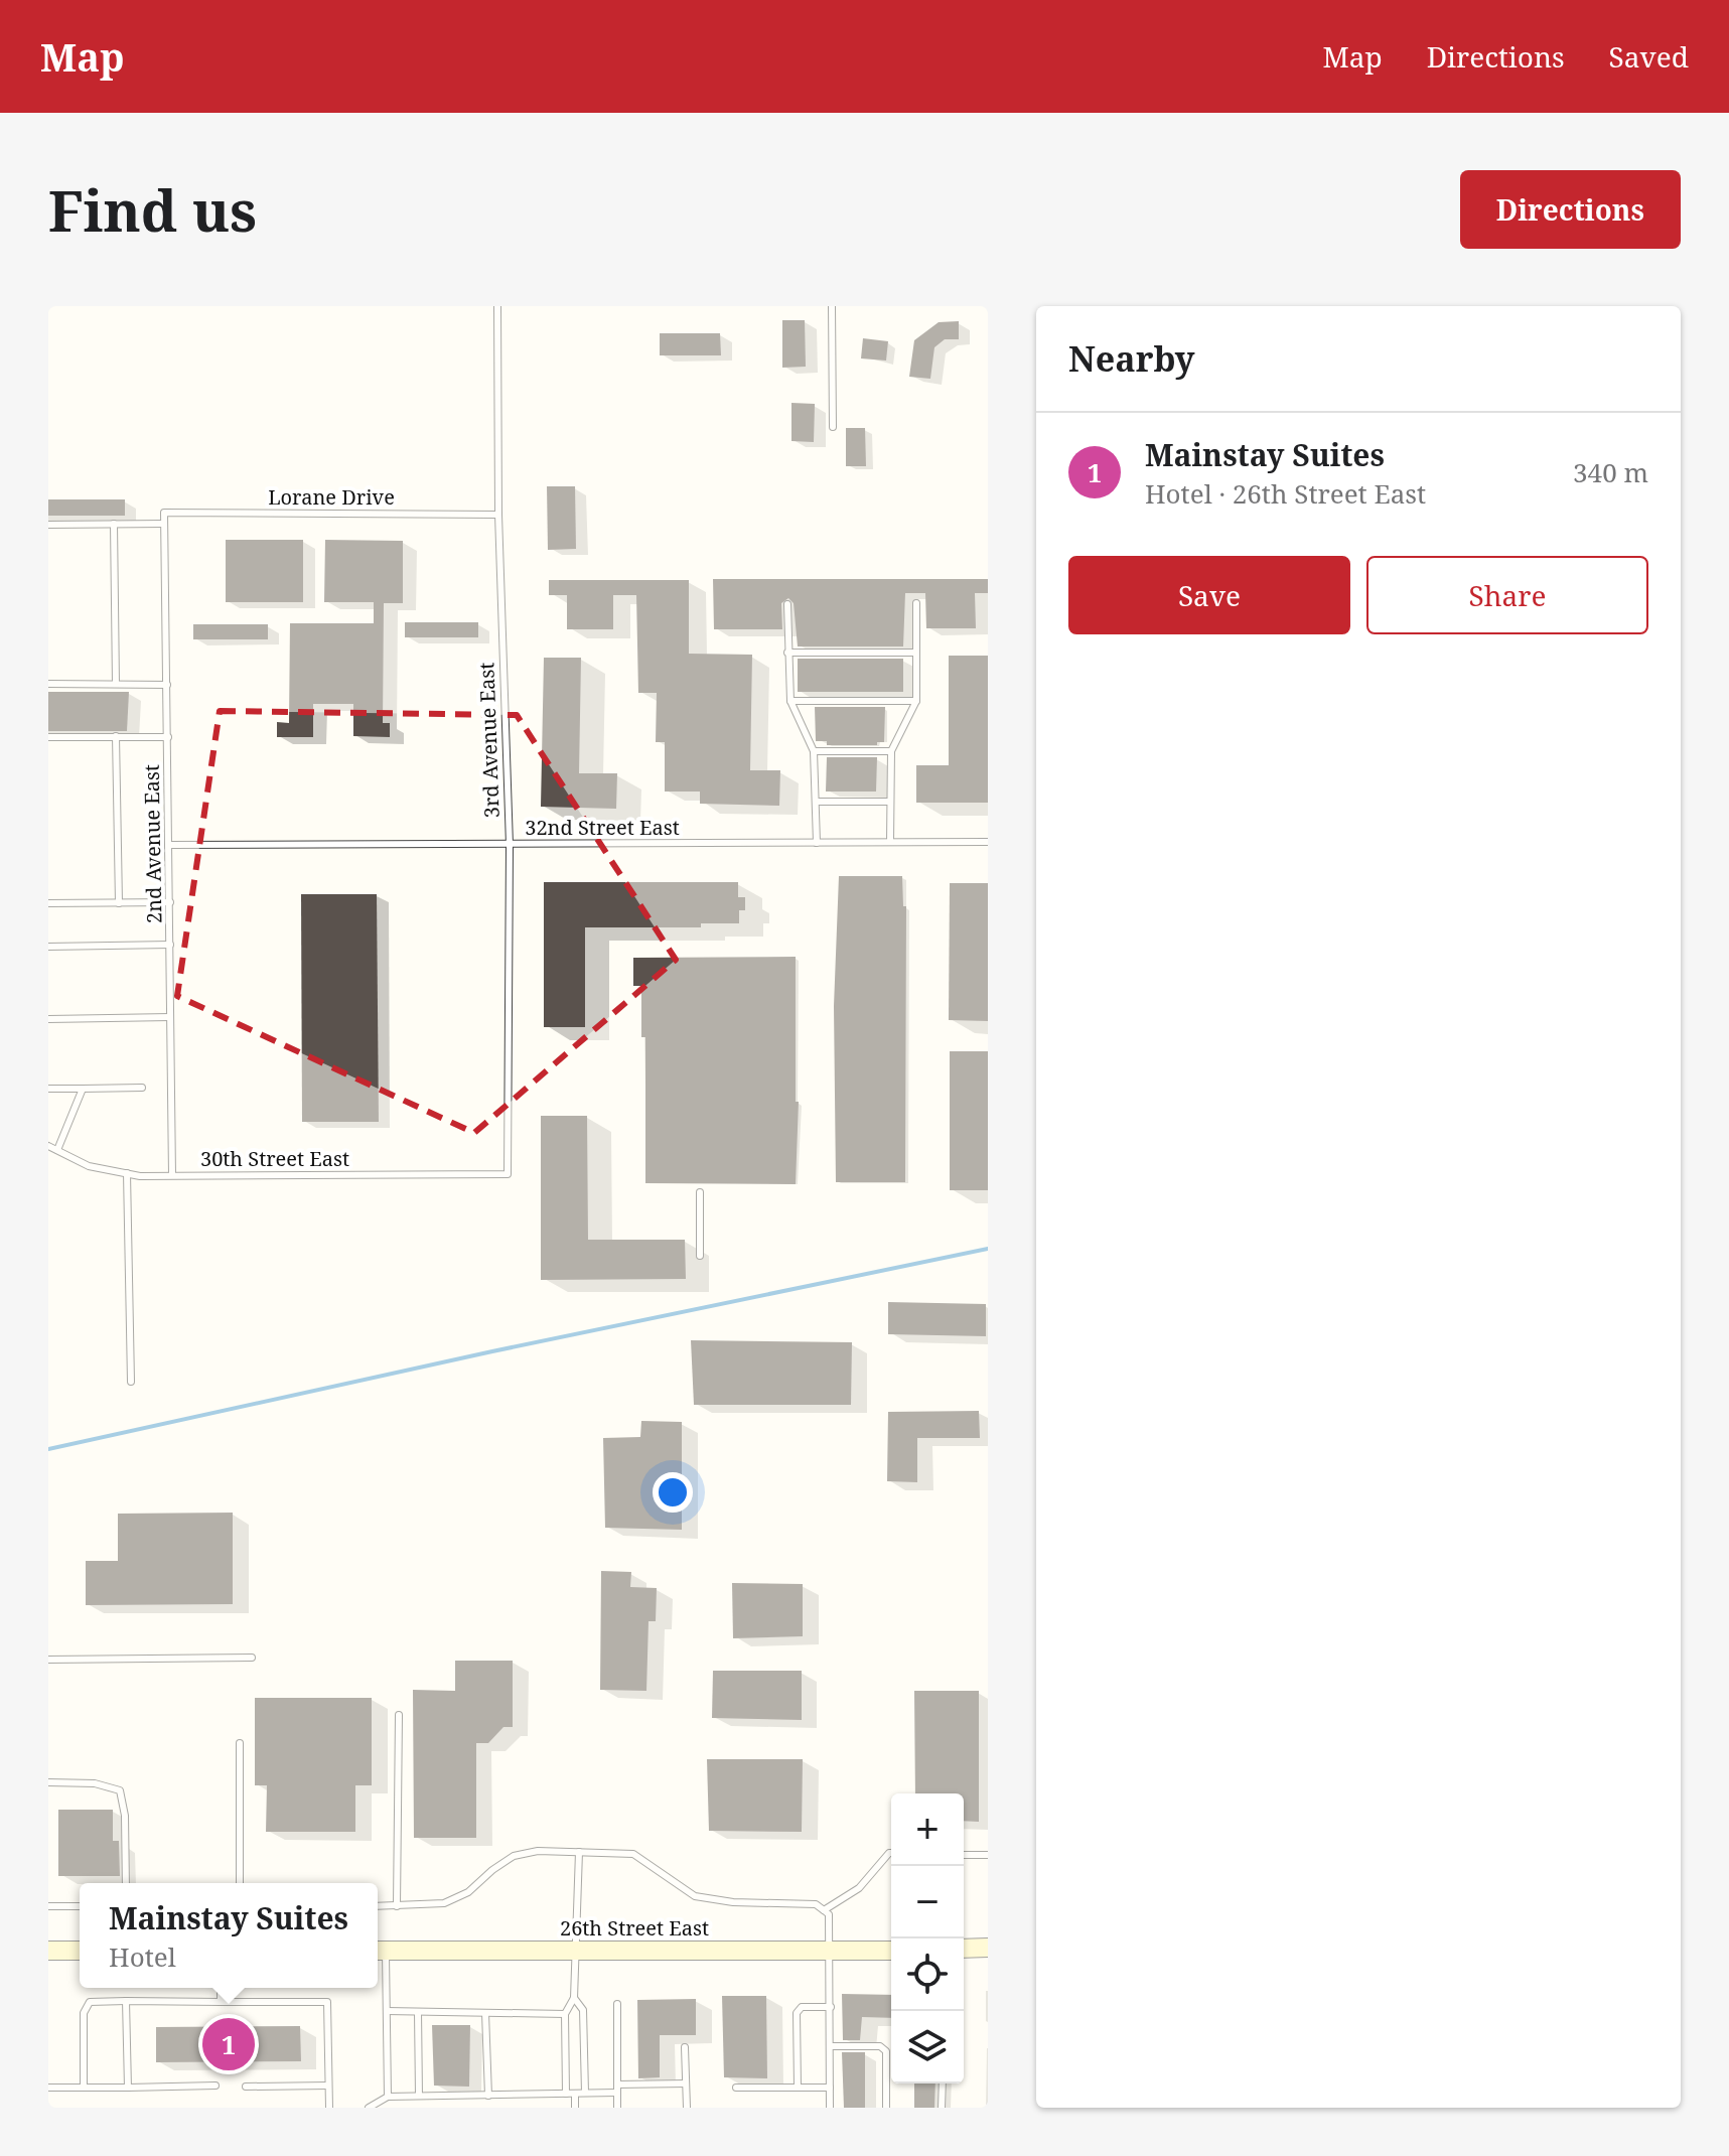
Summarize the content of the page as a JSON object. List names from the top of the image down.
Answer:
{
  "streets": {
    "main road": ["26th Street East"],
    "lane": [
      "Lorane Drive",
      "3rd Avenue East",
      "32nd Street East",
      "2nd Avenue East",
      "30th Street East"
    ]
  },
  "crossings": [
    ["Lorane Drive", "3rd Avenue East"],
    ["Lorane Drive", "2nd Avenue East"],
    ["3rd Avenue East", "32nd Street East"],
    ["3rd Avenue East", "30th Street East"],
    ["32nd Street East", "2nd Avenue East"],
    ["2nd Avenue East", "30th Street East"]
  ],
  "page": {
    "header": "Map",
    "nav": ["Map", "Directions", "Saved"],
    "buttons": [
      "Directions",
      ["Save", "Share"]
    ],
    "title": "Find us",
    "heading": "Nearby",
    "list": [
      {
        "mark": "1",
        "name": "Mainstay Suites",
        "note": "Hotel · 26th Street East",
        "value": "340 m"
      }
    ],
    "map_buttons": ["+", "−"],
    "popup": ["Mainstay Suites", "Hotel"],
    "pins": "1"
  }
}
